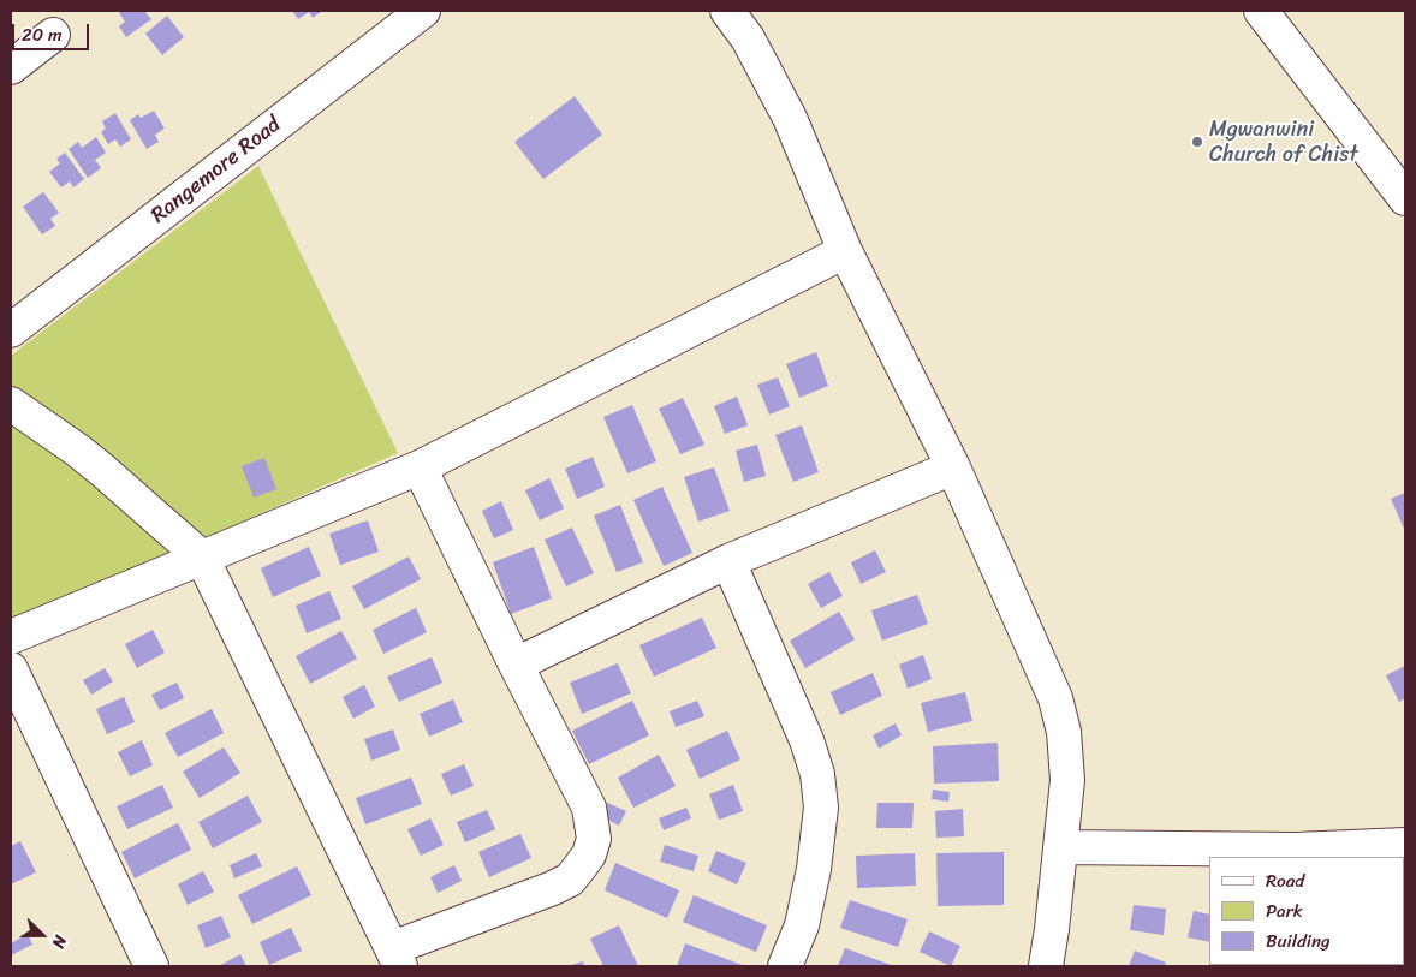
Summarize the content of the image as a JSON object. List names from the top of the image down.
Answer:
{
  "streets": {
    "street": ["Rangemore Road"]
  },
  "places": ["Mgwanwini Church of Chist"],
  "legend": ["Road", "Park", "Building"],
  "scale_bar": "20 m",
  "north": "right"
}
